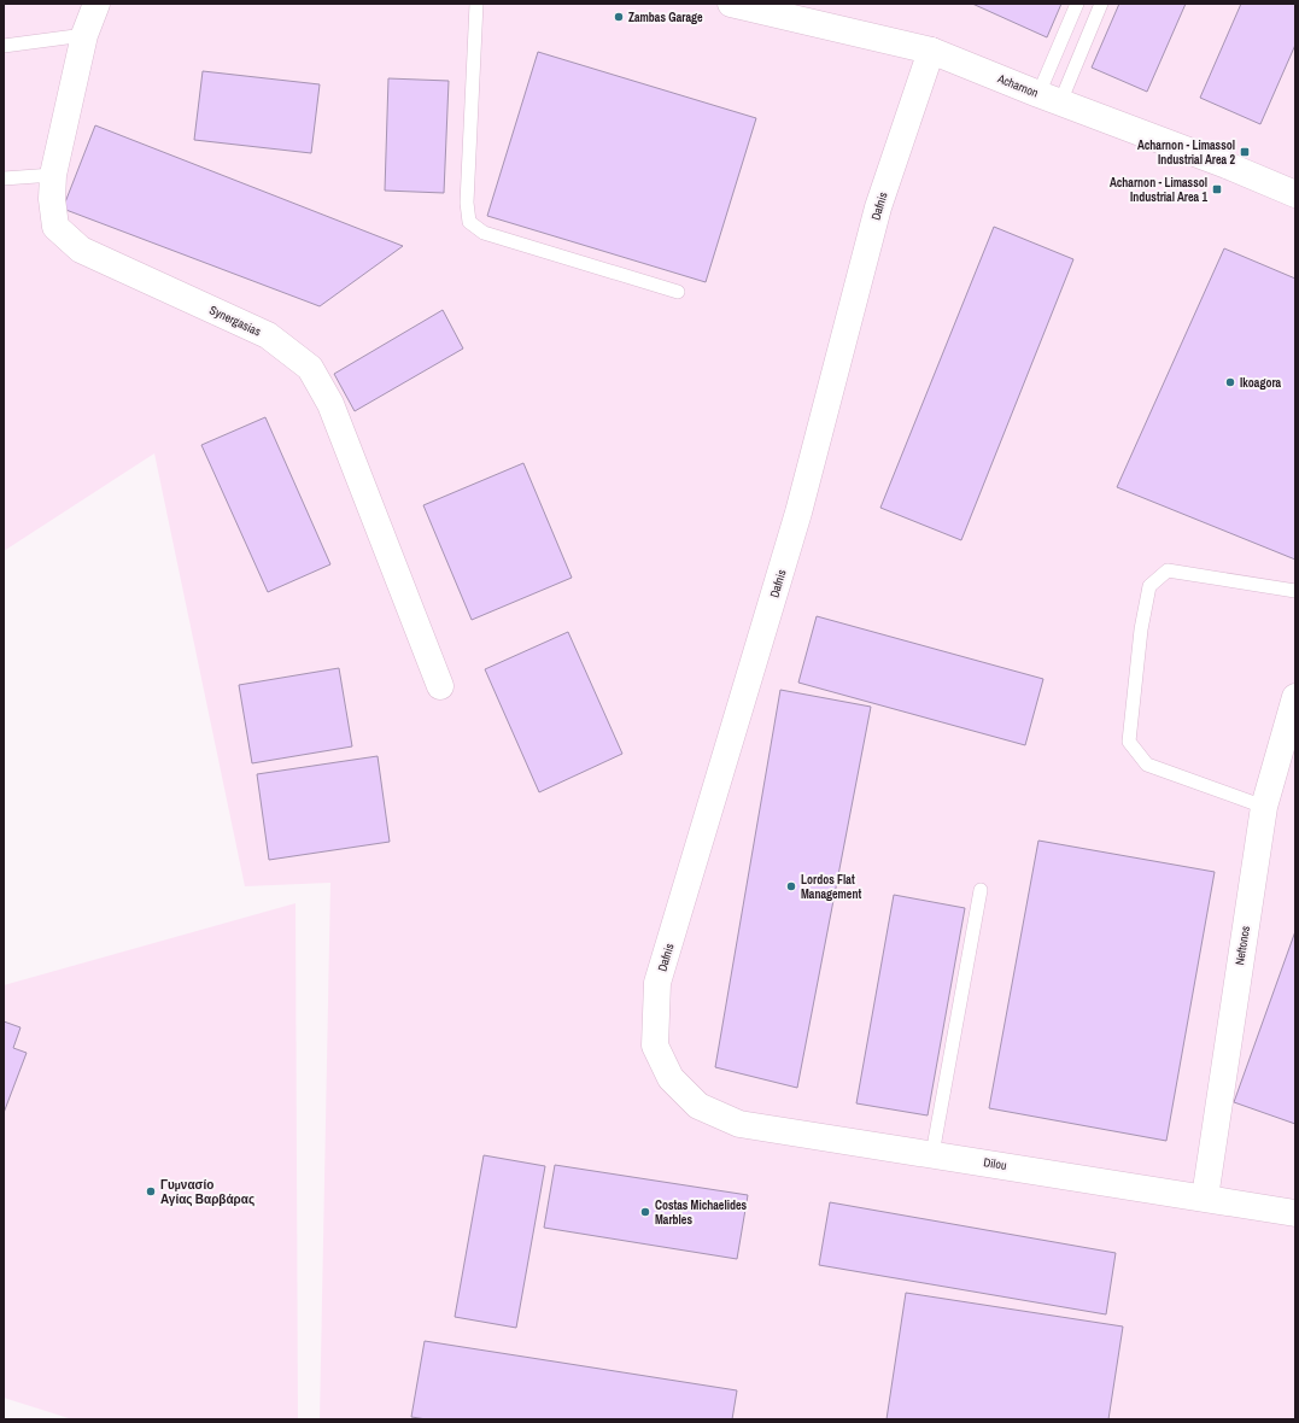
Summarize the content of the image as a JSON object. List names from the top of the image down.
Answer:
{
  "streets": {
    "street": [
      "Acharnon",
      "Dafnis",
      "Synergasias",
      "Neftonos",
      "Dilou"
    ]
  },
  "crossings": [
    ["Acharnon", "Dafnis"],
    ["Dafnis", "Dilou"],
    ["Neftonos", "Dilou"]
  ],
  "places": {
    "other": [
      "Zambas Garage",
      "Ikoagora",
      "Lordos Flat Management",
      "Γυμνασίο Αγίας Βαρβάρας",
      "Costas Michaelides Marbles"
    ],
    "transit": ["Acharnon - Limassol Industrial Area 2", "Acharnon - Limassol Industrial Area 1"]
  }
}
